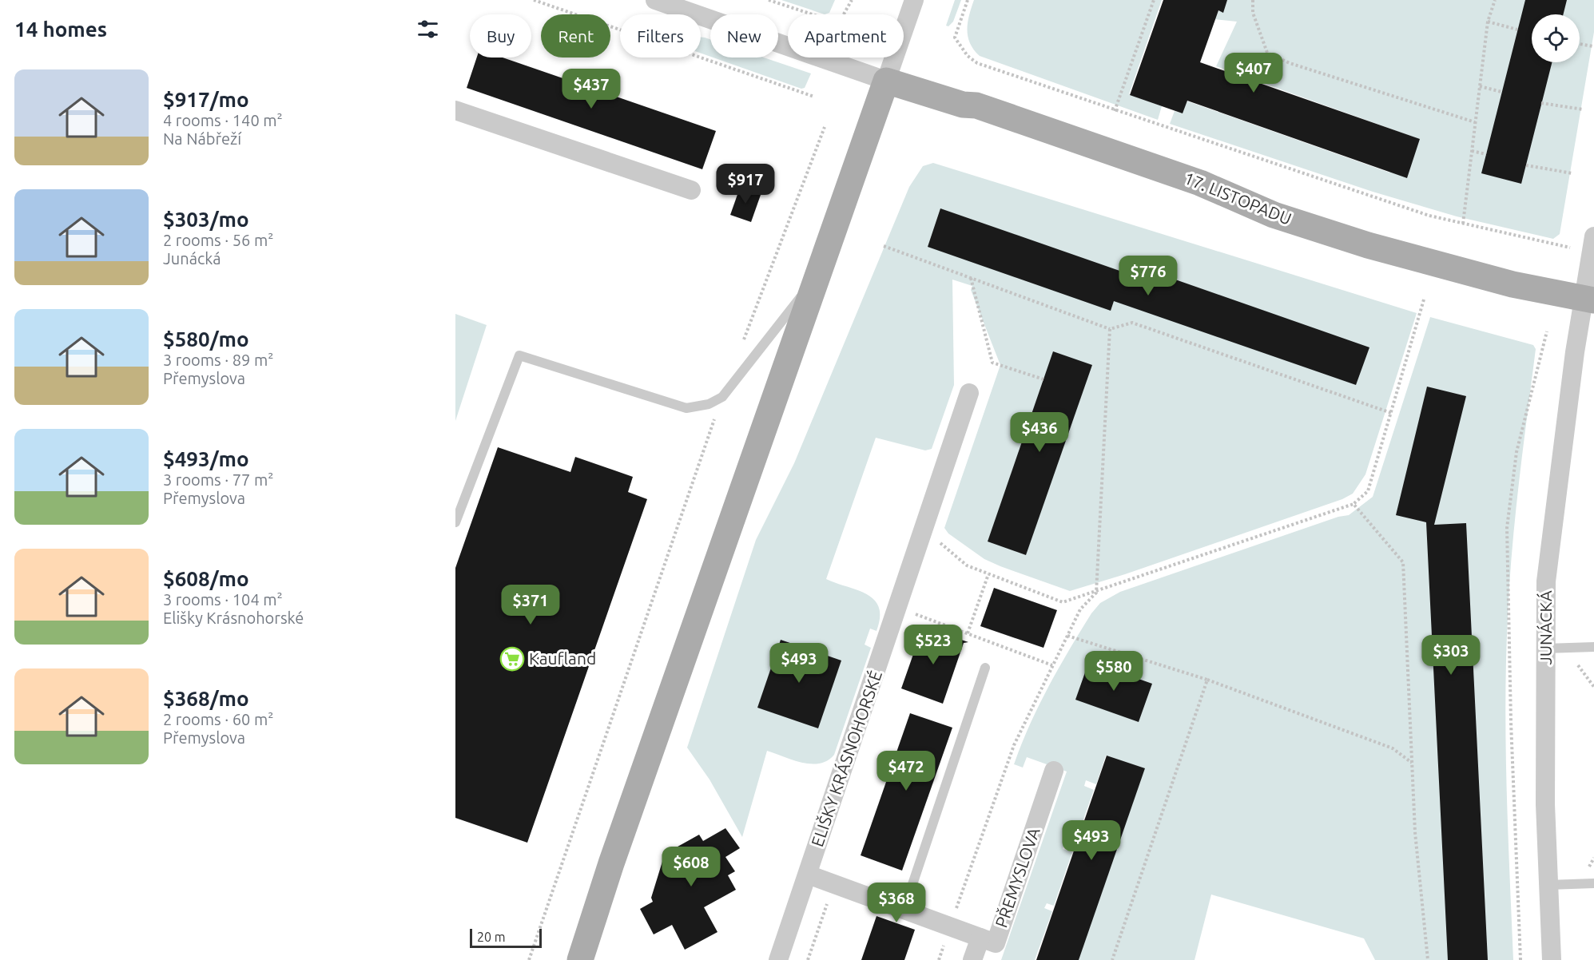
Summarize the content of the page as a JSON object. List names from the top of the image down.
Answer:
{
  "streets": {
    "main road": ["17. LISTOPADU"],
    "street": ["JUNÁCKÁ", "ELIŠKY KRÁSNOHORSKÉ", "PŘEMYSLOVA"]
  },
  "crossings": [
    ["17. LISTOPADU", "JUNÁCKÁ"],
    ["ELIŠKY KRÁSNOHORSKÉ", "PŘEMYSLOVA"]
  ],
  "places": {
    "supermarket": ["Kaufland"]
  },
  "scale_bar": "20 m",
  "page": {
    "heading": "14 homes",
    "chip": [
      "Buy",
      "Rent",
      "Filters",
      "New",
      "Apartment"
    ],
    "price": [
      "$407",
      "$437",
      "$917",
      "$776",
      "$436",
      "$371",
      "$523",
      "$303",
      "$493",
      "$580",
      "$472",
      "$493",
      "$608",
      "$368"
    ],
    "list": [
      {
        "name": "$917/mo",
        "note": "4 rooms · 140 m² · Na Nábřeží"
      },
      {
        "name": "$303/mo",
        "note": "2 rooms · 56 m² · Junácká"
      },
      {
        "name": "$580/mo",
        "note": "3 rooms · 89 m² · Přemyslova"
      },
      {
        "name": "$493/mo",
        "note": "3 rooms · 77 m² · Přemyslova"
      },
      {
        "name": "$608/mo",
        "note": "3 rooms · 104 m² · Elišky Krásnohorské"
      },
      {
        "name": "$368/mo",
        "note": "2 rooms · 60 m² · Přemyslova"
      }
    ],
    "scale": "20 m"
  }
}
